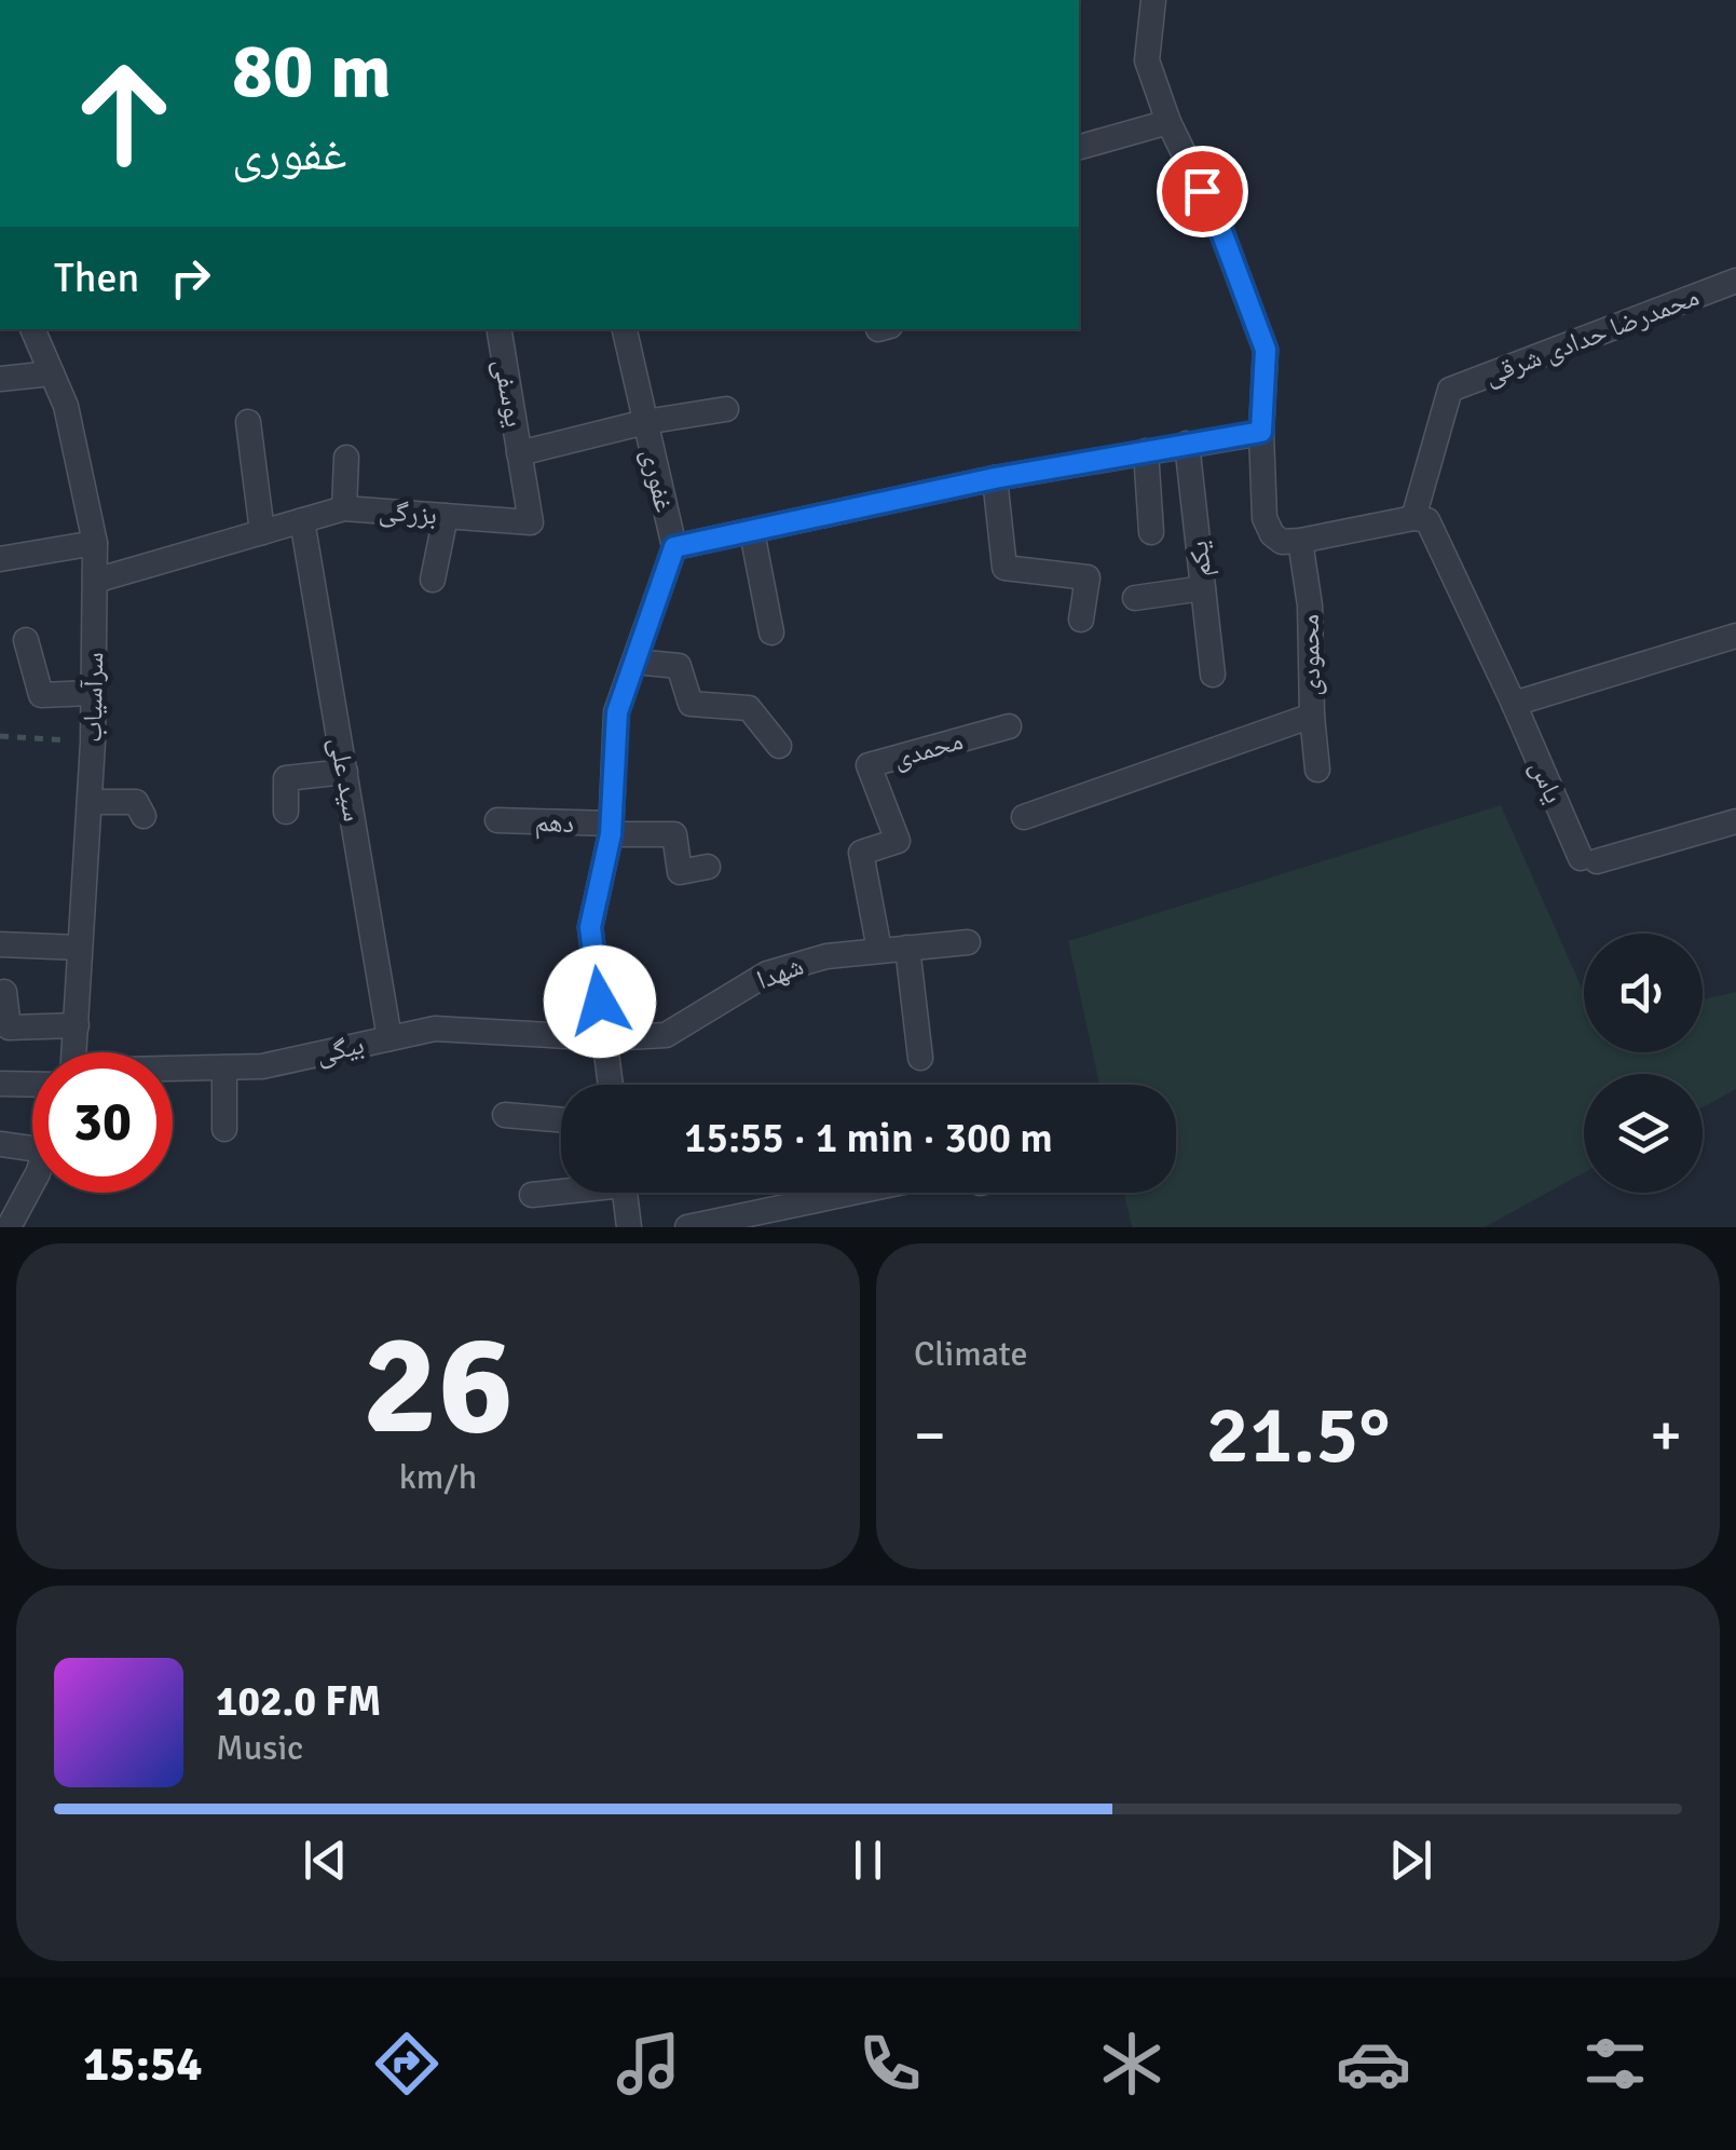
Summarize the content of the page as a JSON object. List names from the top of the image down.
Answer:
{
  "streets": {
    "street": [
      "محمدرضا حدادی شرقی",
      "یوسفی",
      "غفوری",
      "بزرگی",
      "یکم",
      "محمودی",
      "سرآسیاب",
      "محمدی",
      "سید علی",
      "یاس",
      "دهم",
      "شهدا",
      "بیگی"
    ]
  },
  "crossings": [
    ["محمدرضا حدادی شرقی", "یاس"],
    ["یوسفی", "بزرگی"],
    ["غفوری", "دهم"],
    ["غفوری", "شهدا"],
    ["غفوری", "بیگی"],
    ["بزرگی", "سرآسیاب"],
    ["بزرگی", "سید علی"],
    ["محمدی", "شهدا"],
    ["سید علی", "بیگی"],
    ["شهدا", "بیگی"]
  ],
  "page": {
    "turn": ["80 m", "غفوری"],
    "then": "Then",
    "limit": "30",
    "trip": "15:55 · 1 min · 300 m",
    "tile": [
      ["26", "km/h"],
      "Climate"
    ],
    "heat": ["−", "21.5°", "+"],
    "song": ["102.0 FM", "Music"],
    "tabs": "15:54"
  }
}
